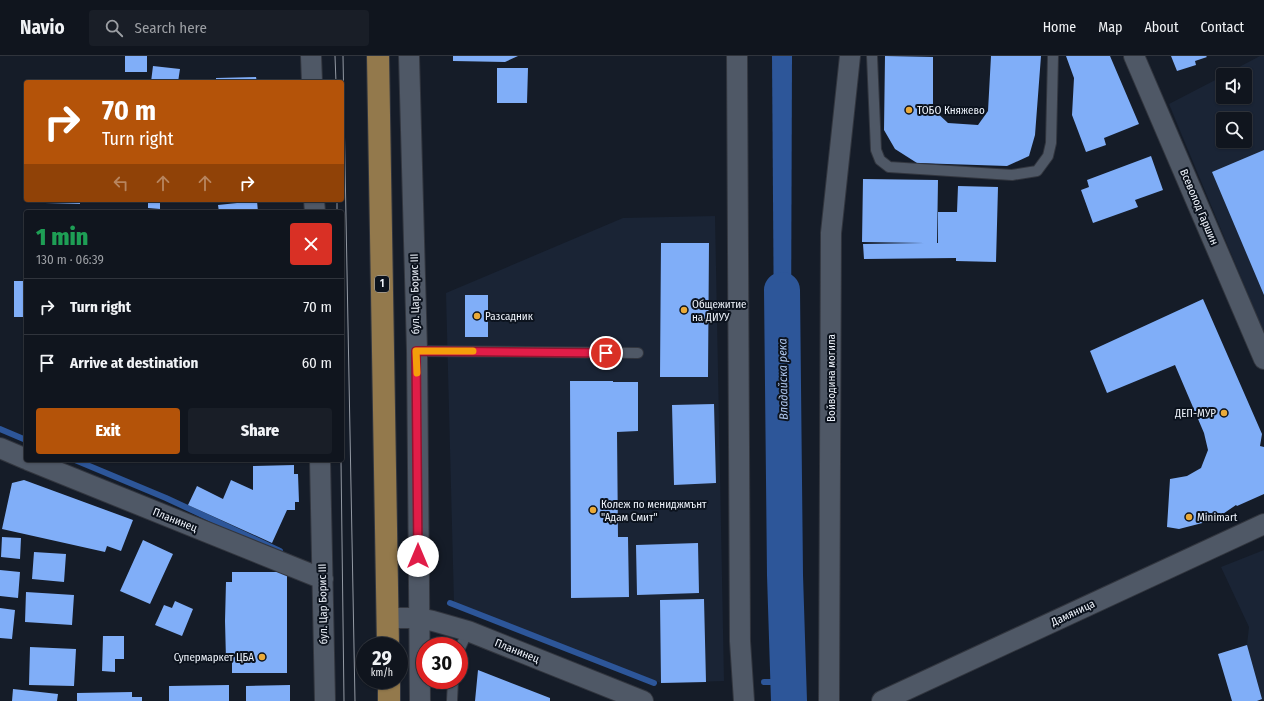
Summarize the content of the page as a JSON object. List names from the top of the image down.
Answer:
{
  "streets": {
    "main road": ["1"],
    "street": [
      "Всеволод Гаршин",
      "бул. Цар Борис III",
      "Войводина могила",
      "Планинец",
      "Дамяница"
    ]
  },
  "crossings": [
    ["1", "Планинец"],
    ["бул. Цар Борис III", "Планинец"]
  ],
  "water": ["Владайска река"],
  "places": [
    "ТОБО Княжево",
    "Общежитие на ДИУУ",
    "Разсадник",
    "ДЕП-МУР",
    "Колеж по мениджмънт \"Адам Смит\"",
    "Minimart",
    "Супермаркет ЦБА"
  ],
  "page": {
    "header": "Navio",
    "search": "Search here",
    "nav": [
      "Home",
      "Map",
      "About",
      "Contact"
    ],
    "turn": ["70 m", "Turn right"],
    "heading": ["1 min", "130 m · 06:39"],
    "list": [
      {
        "name": "Turn right",
        "value": "70 m"
      },
      {
        "name": "Arrive at destination",
        "value": "60 m"
      }
    ],
    "buttons": ["Exit", "Share"],
    "speed": "29 km/h",
    "limit": "30"
  }
}
